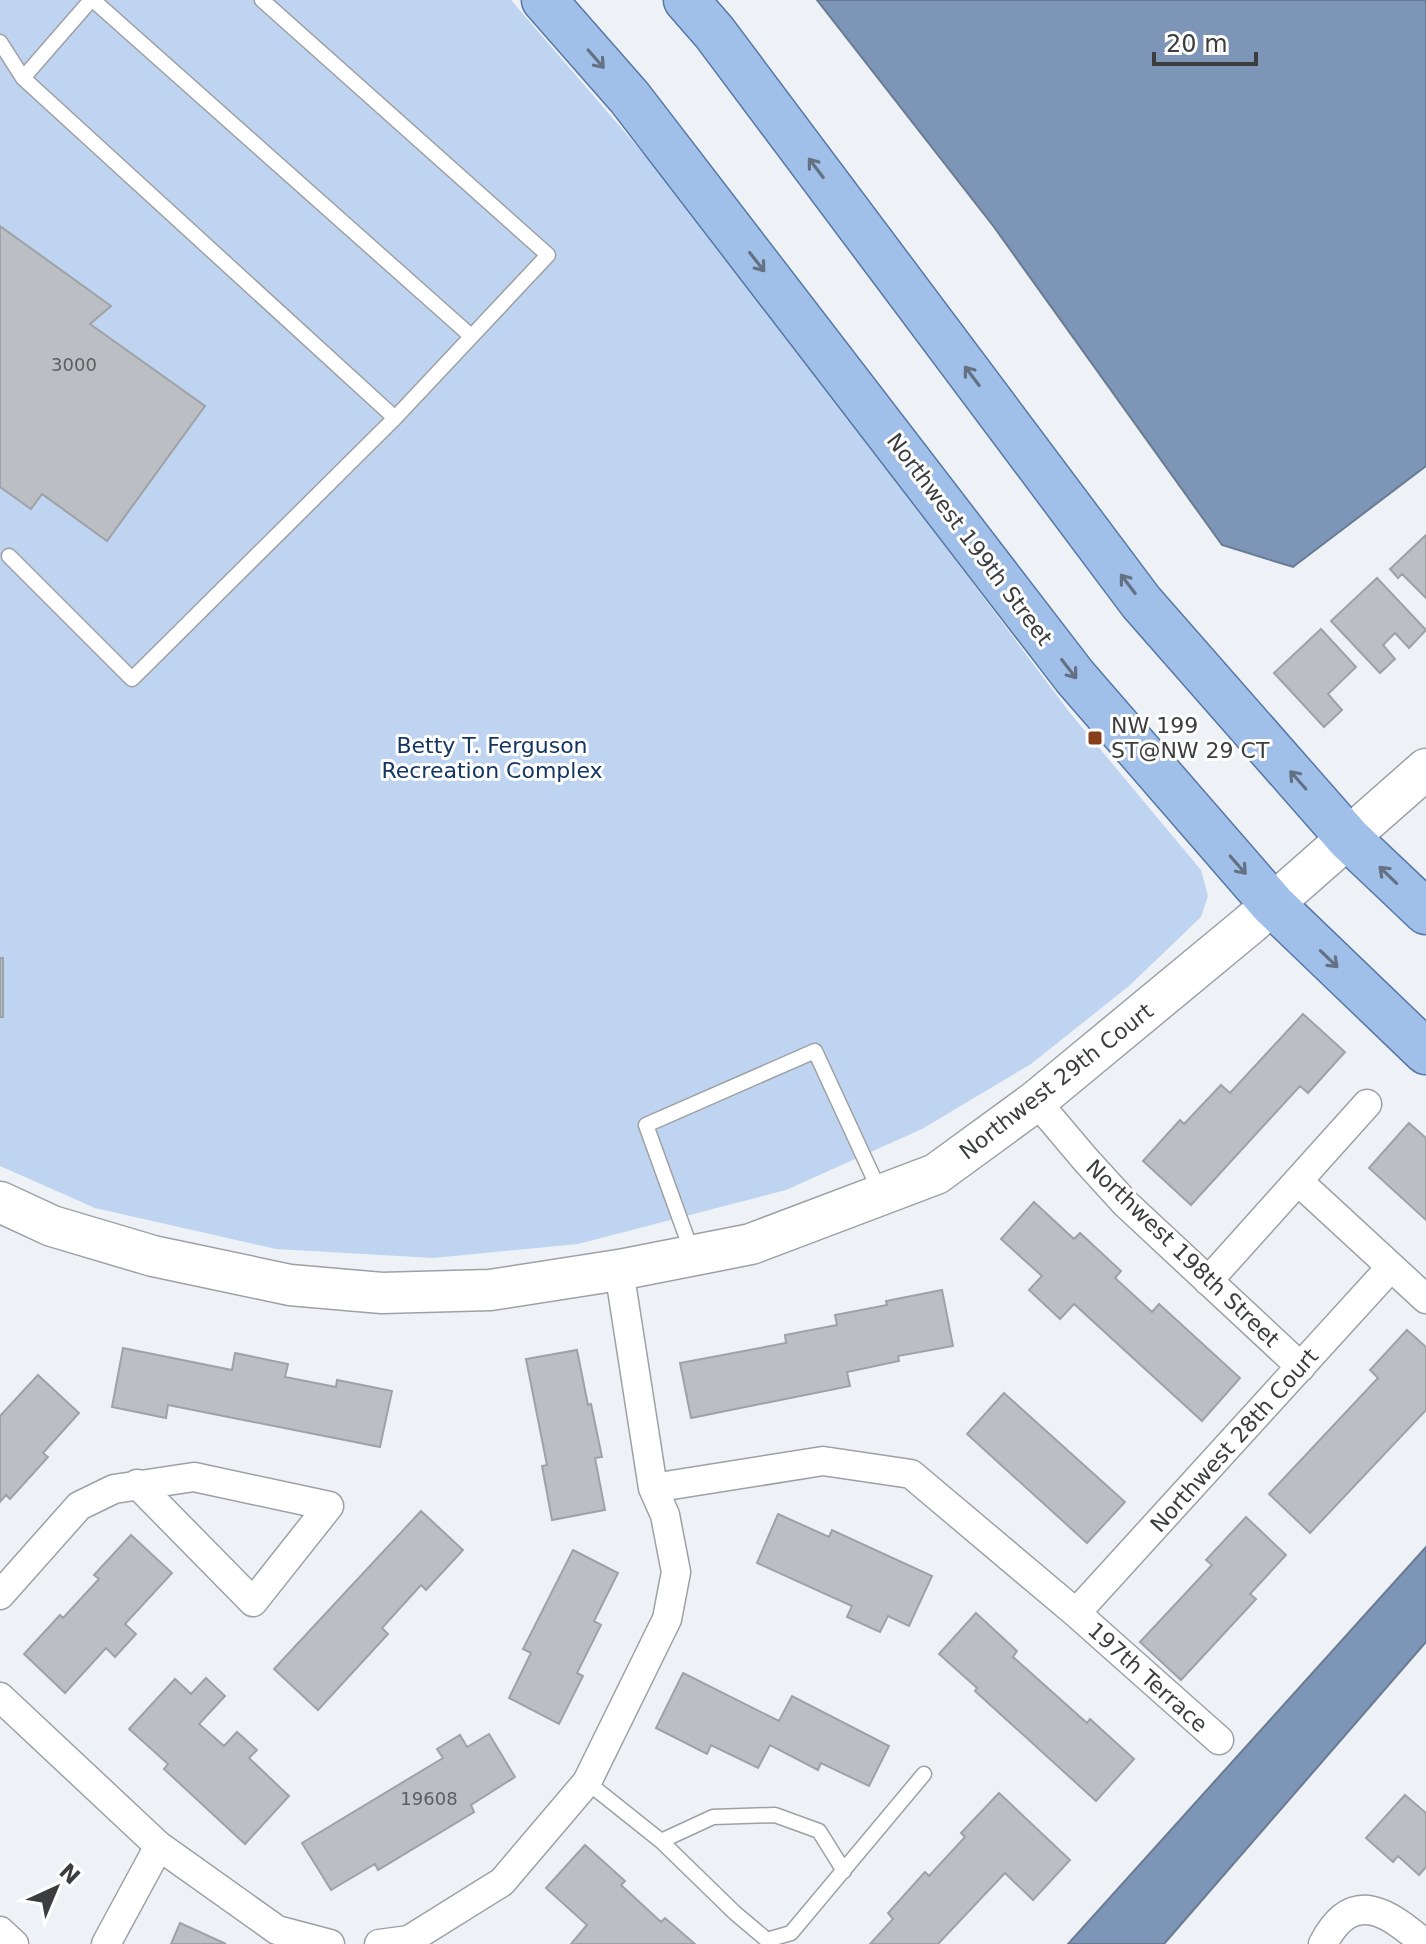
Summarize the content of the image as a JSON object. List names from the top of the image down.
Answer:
{
  "streets": {
    "main road": ["Northwest 199th Street"],
    "street": [
      "Northwest 29th Court",
      "Northwest 198th Street",
      "Northwest 28th Court",
      "197th Terrace"
    ]
  },
  "crossings": [
    ["Northwest 199th Street", "Northwest 29th Court"],
    ["Northwest 29th Court", "Northwest 198th Street"],
    ["Northwest 198th Street", "Northwest 28th Court"],
    ["Northwest 28th Court", "197th Terrace"]
  ],
  "parks": ["Betty T. Ferguson Recreation Complex"],
  "places": {
    "transit": ["NW 199 ST@NW 29 CT"]
  },
  "house_numbers": ["3000", "19608"],
  "scale_bar": "20 m",
  "north": "top right"
}
